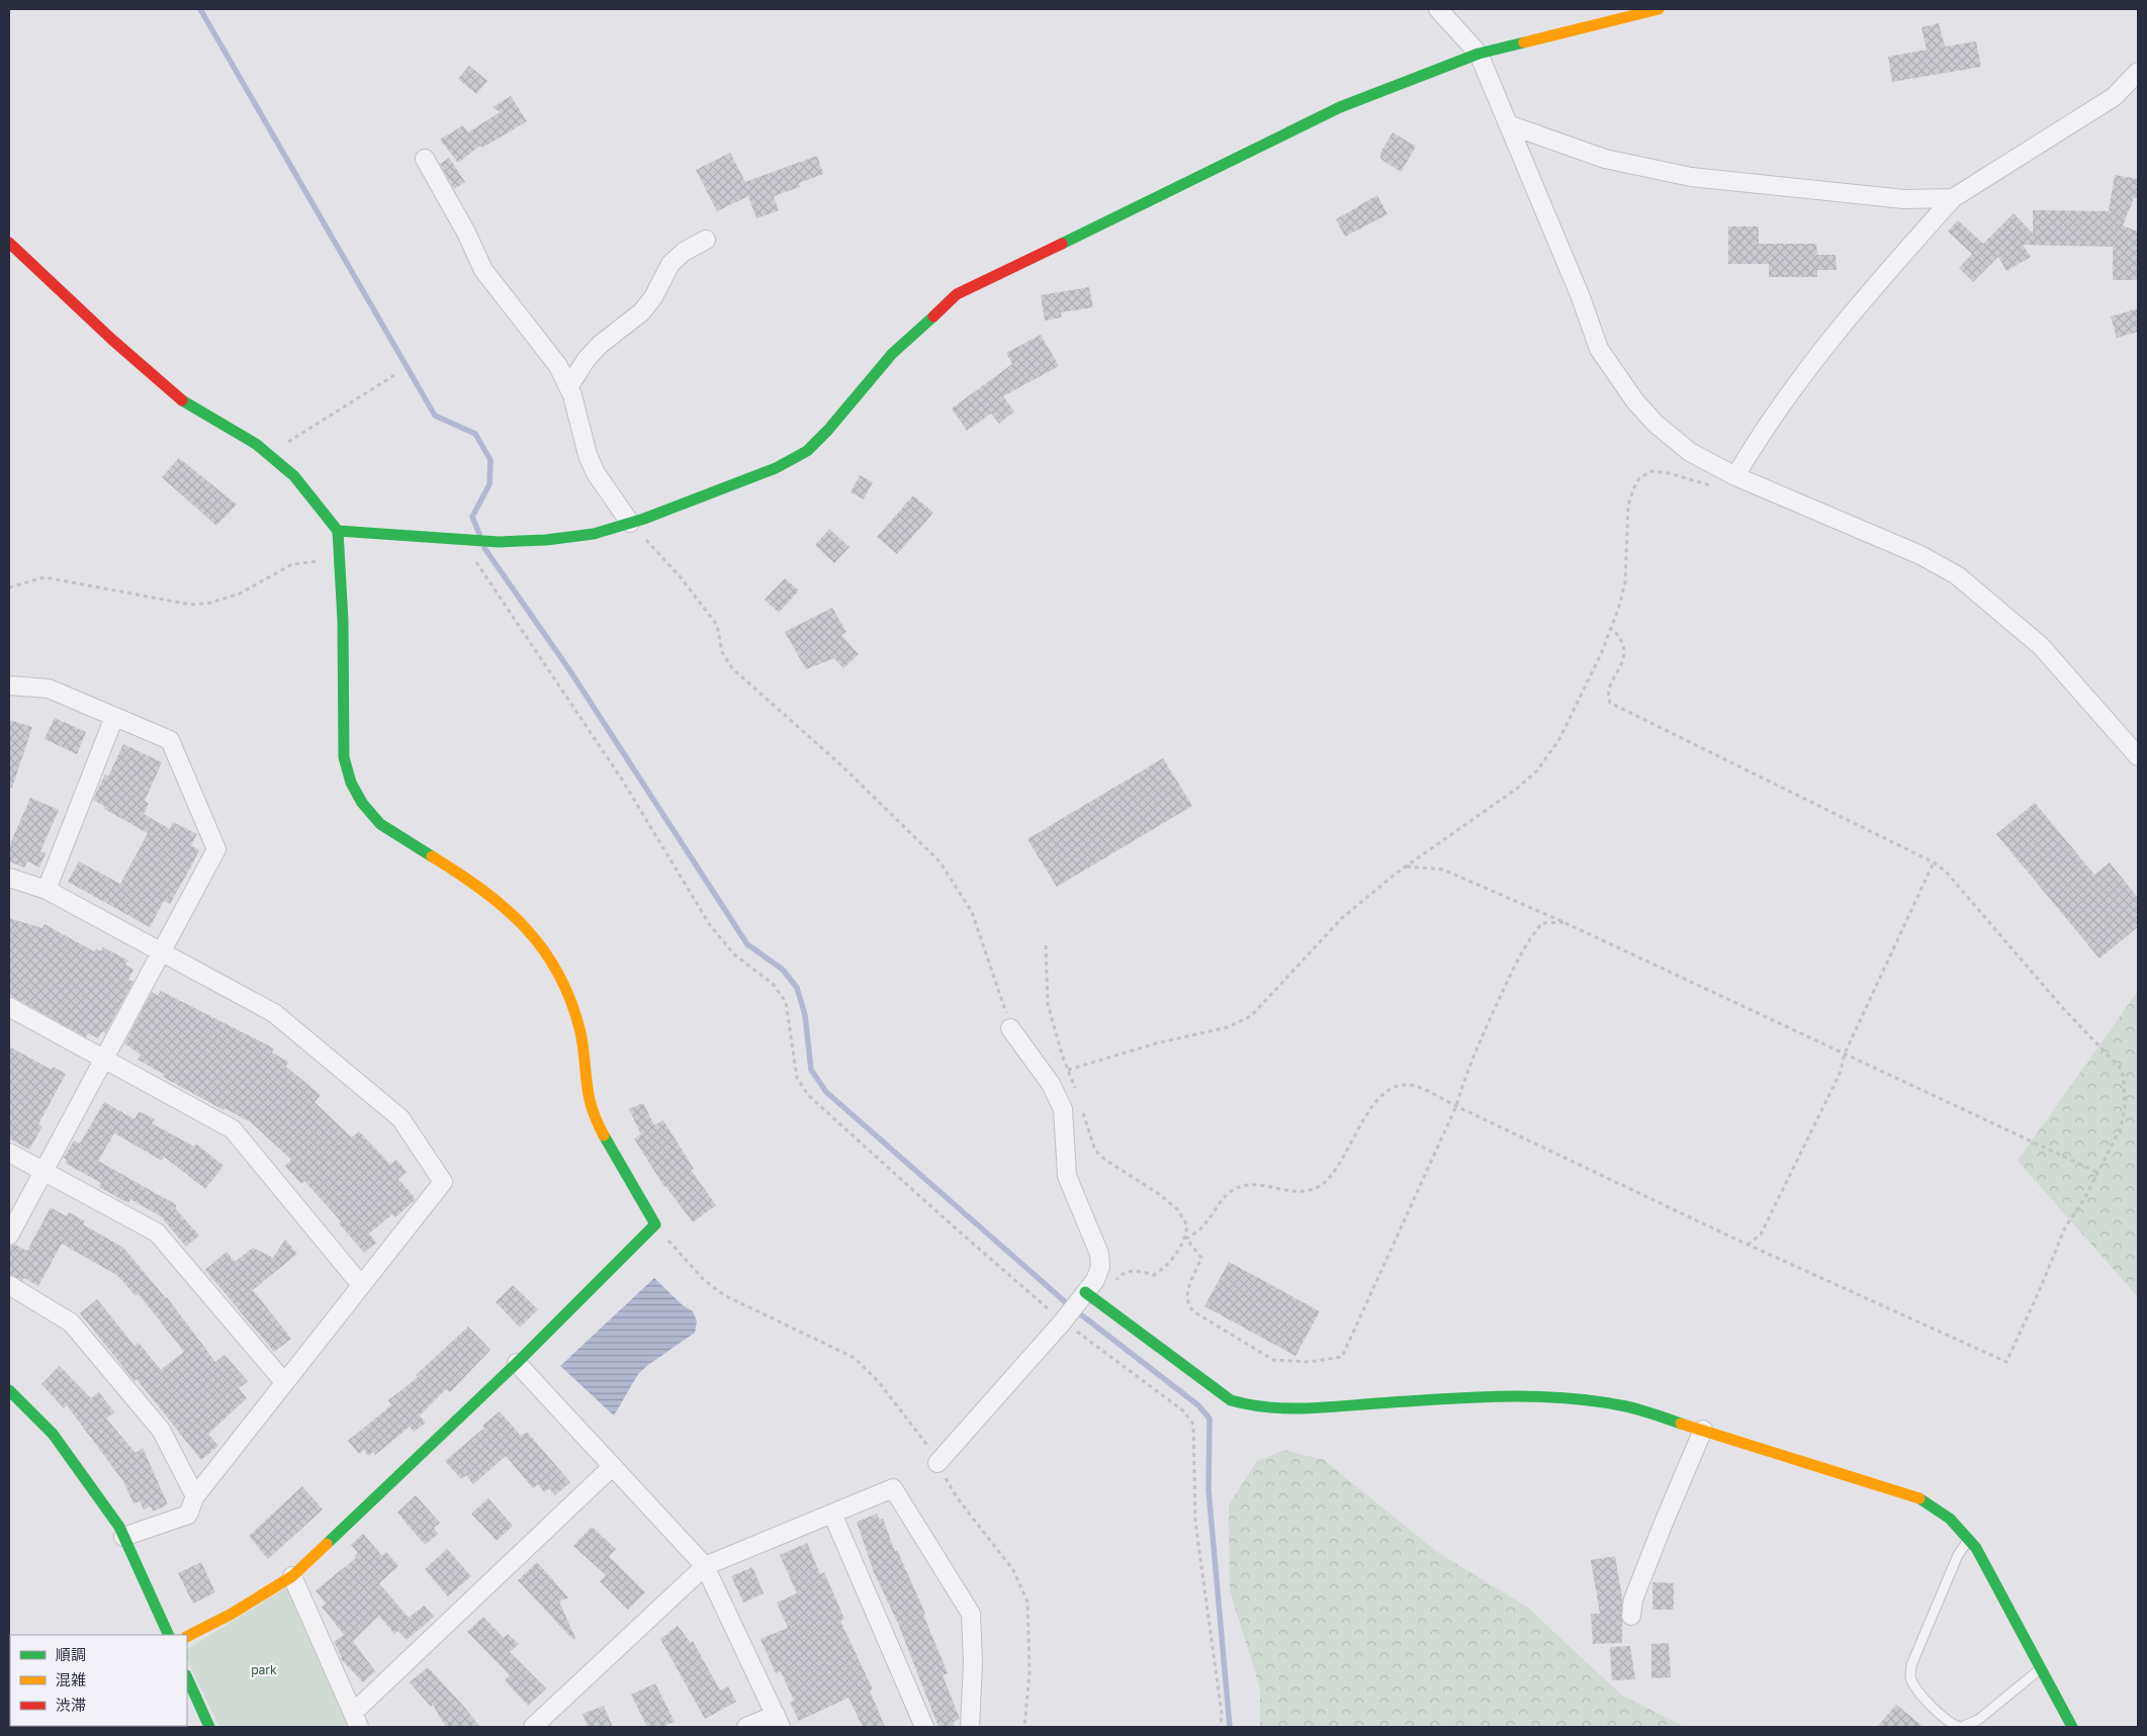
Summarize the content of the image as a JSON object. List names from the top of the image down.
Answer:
{
  "parks": ["park"],
  "legend": ["順調", "混雑", "渋滞"]
}
